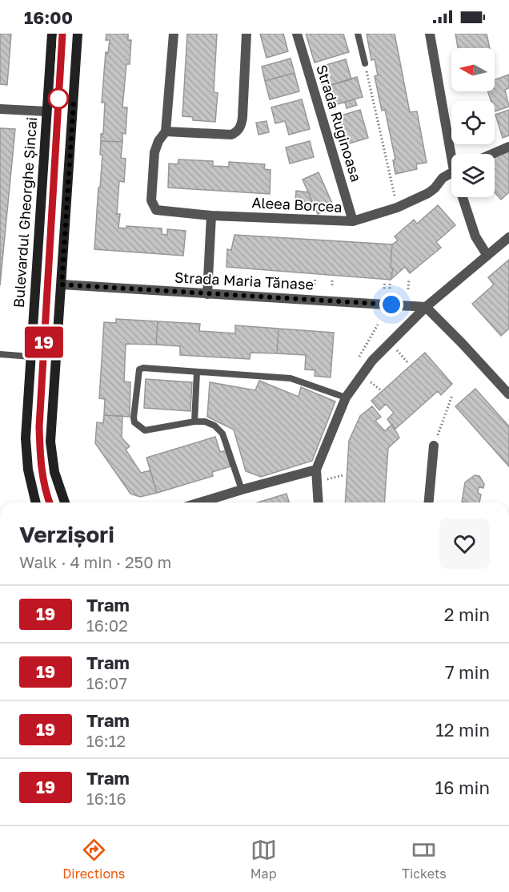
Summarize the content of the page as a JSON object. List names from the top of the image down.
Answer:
{
  "streets": {
    "main road": ["Bulevardul Gheorghe Șincai"],
    "street": ["Strada Ruginoasa", "Aleea Borcea", "Strada Maria Tănase"]
  },
  "crossings": [
    ["Strada Ruginoasa", "Aleea Borcea"]
  ],
  "lines": ["tram line 19"],
  "north": "left",
  "page": {
    "status": "16:00",
    "on_map": "19",
    "heading": ["Verzișori", "Walk · 4 min · 250 m"],
    "list": [
      {
        "mark": "19",
        "name": "Tram",
        "note": "16:02",
        "value": "2 min"
      },
      {
        "mark": "19",
        "name": "Tram",
        "note": "16:07",
        "value": "7 min"
      },
      {
        "mark": "19",
        "name": "Tram",
        "note": "16:12",
        "value": "12 min"
      },
      {
        "mark": "19",
        "name": "Tram",
        "note": "16:16",
        "value": "16 min"
      }
    ],
    "tabs": ["Directions", "Map", "Tickets"]
  }
}
